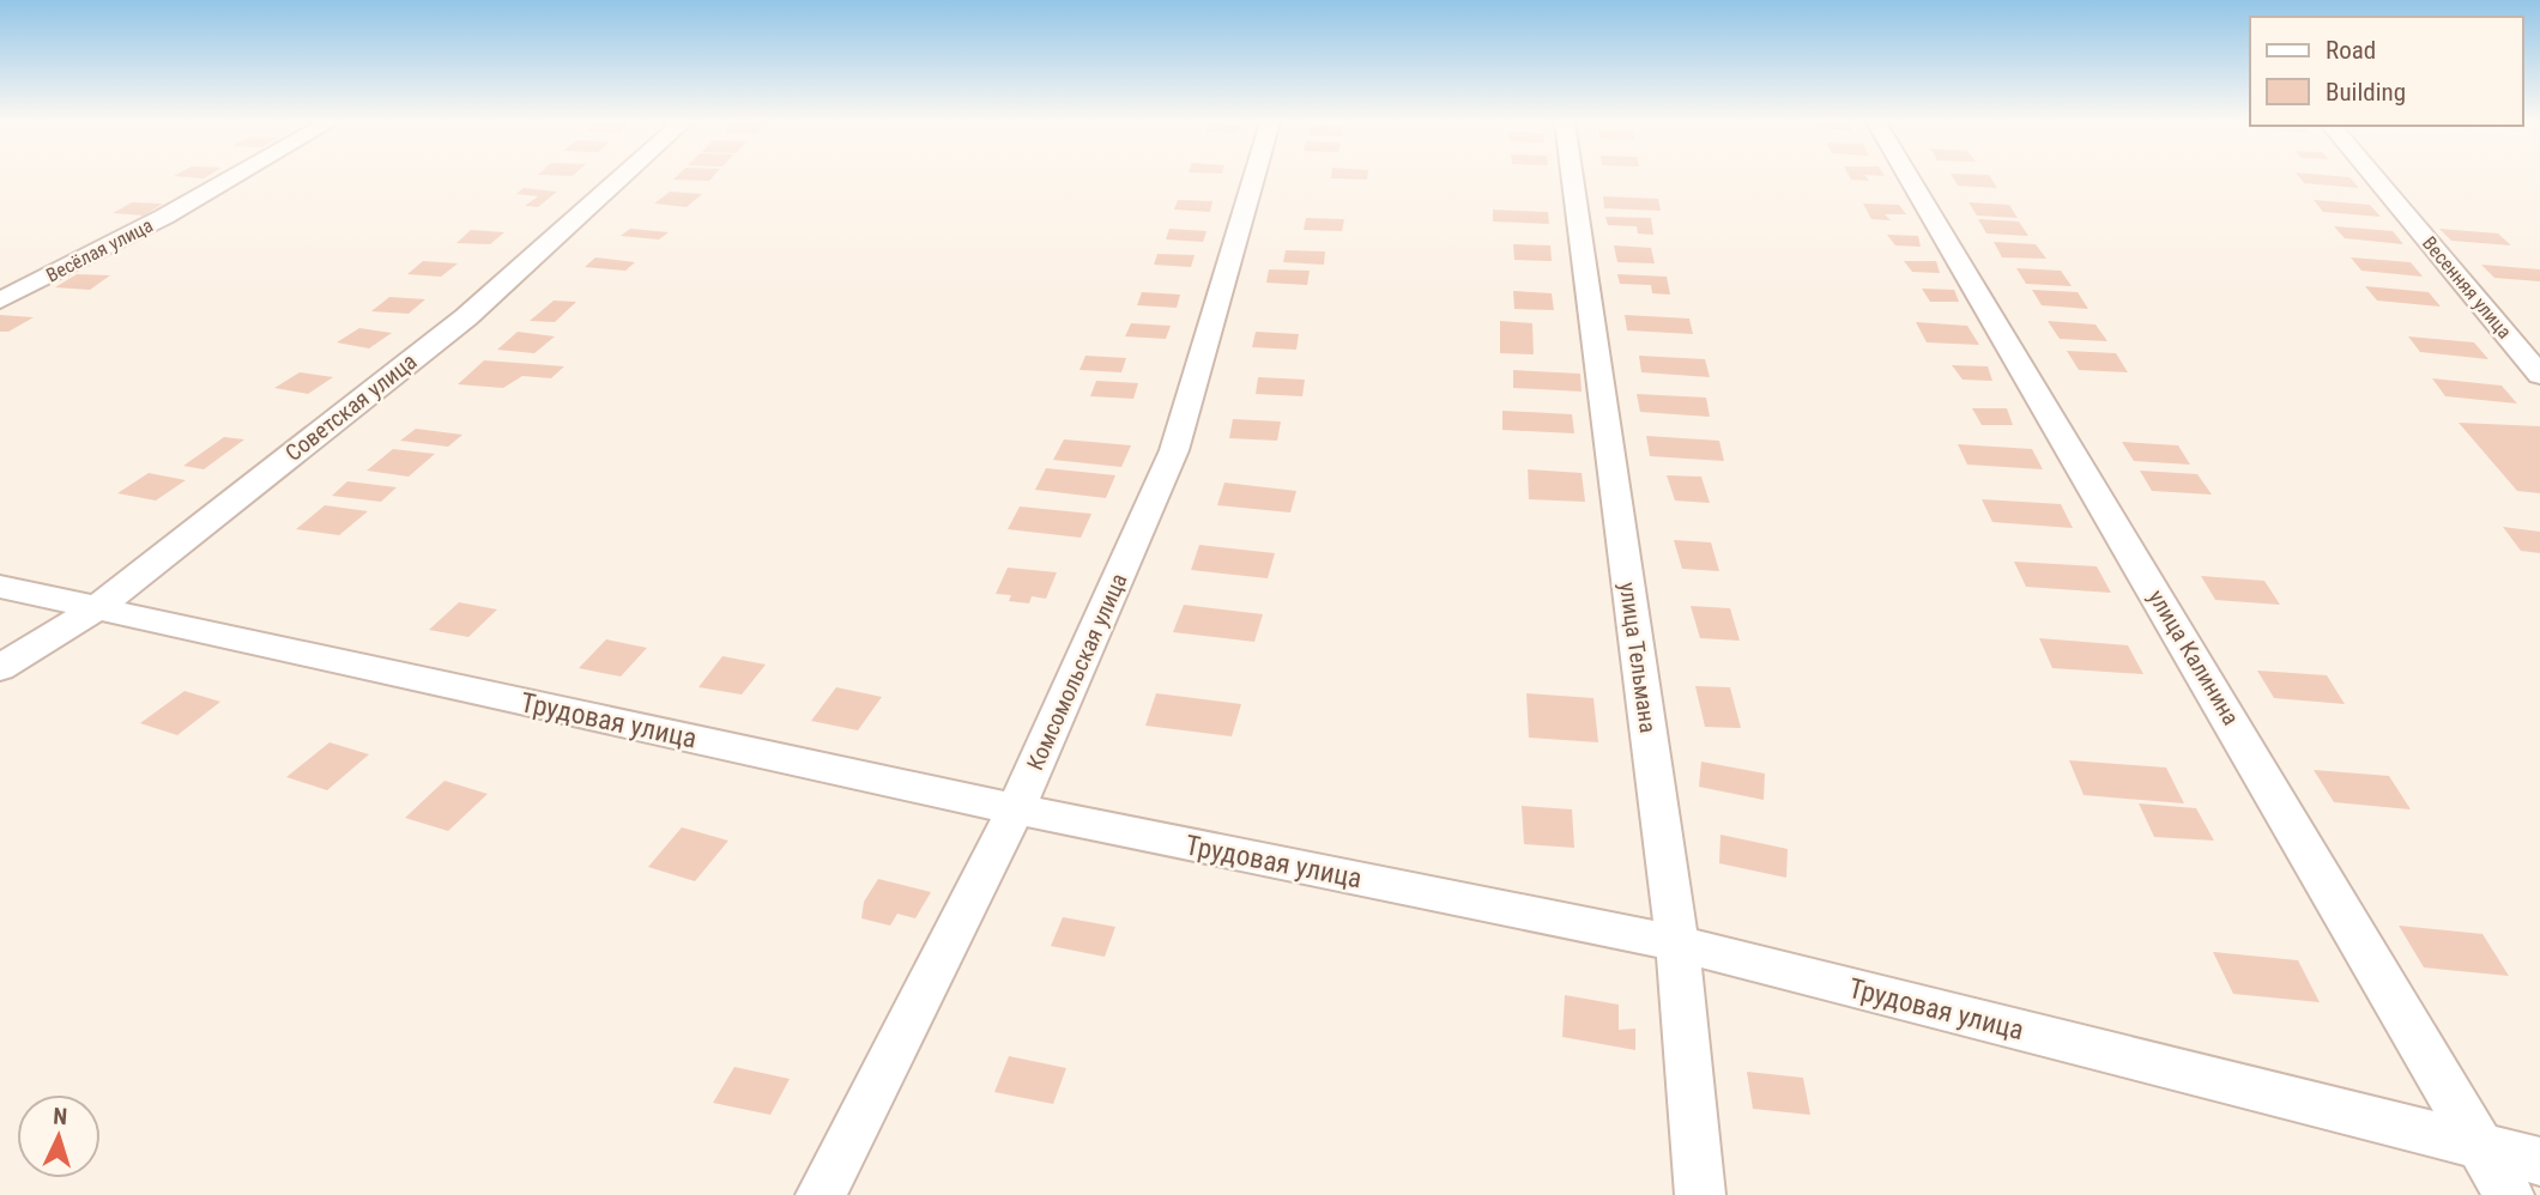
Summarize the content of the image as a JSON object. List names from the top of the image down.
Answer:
{
  "streets": {
    "street": [
      "Весёлая улица",
      "Весенняя улица",
      "Советская улица",
      "улица Тельмана",
      "улица Калинина",
      "Комсомольская улица",
      "Трудовая улица"
    ]
  },
  "crossings": [
    ["Советская улица", "Трудовая улица"],
    ["улица Тельмана", "Трудовая улица"],
    ["улица Калинина", "Трудовая улица"],
    ["Комсомольская улица", "Трудовая улица"]
  ],
  "legend": ["Road", "Building"],
  "north": "top"
}
